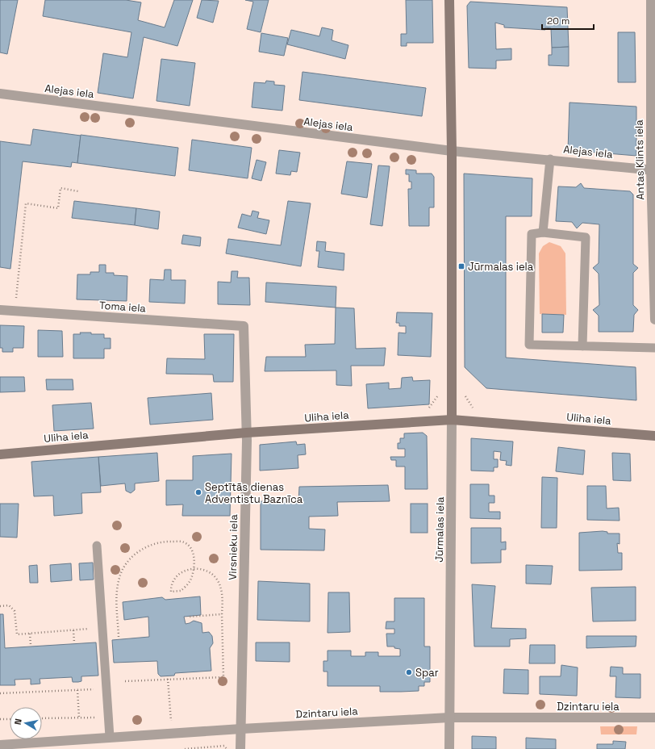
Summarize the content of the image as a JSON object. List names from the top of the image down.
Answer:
{
  "streets": {
    "main road": ["Uliha iela", "Jūrmalas iela"],
    "street": [
      "Alejas iela",
      "Antas Klints iela",
      "Toma iela",
      "Virsnieku iela",
      "Dzintaru iela"
    ]
  },
  "crossings": [
    ["Alejas iela", "Antas Klints iela"],
    ["Alejas iela", "Jūrmalas iela"],
    ["Toma iela", "Virsnieku iela"],
    ["Uliha iela", "Jūrmalas iela"],
    ["Uliha iela", "Virsnieku iela"],
    ["Jūrmalas iela", "Dzintaru iela"],
    ["Virsnieku iela", "Dzintaru iela"]
  ],
  "places": {
    "transit": ["Jūrmalas iela"],
    "other": ["Septītās dienas Adventistu Baznīca", "Spar"]
  },
  "scale_bar": "20 m",
  "north": "left"
}
